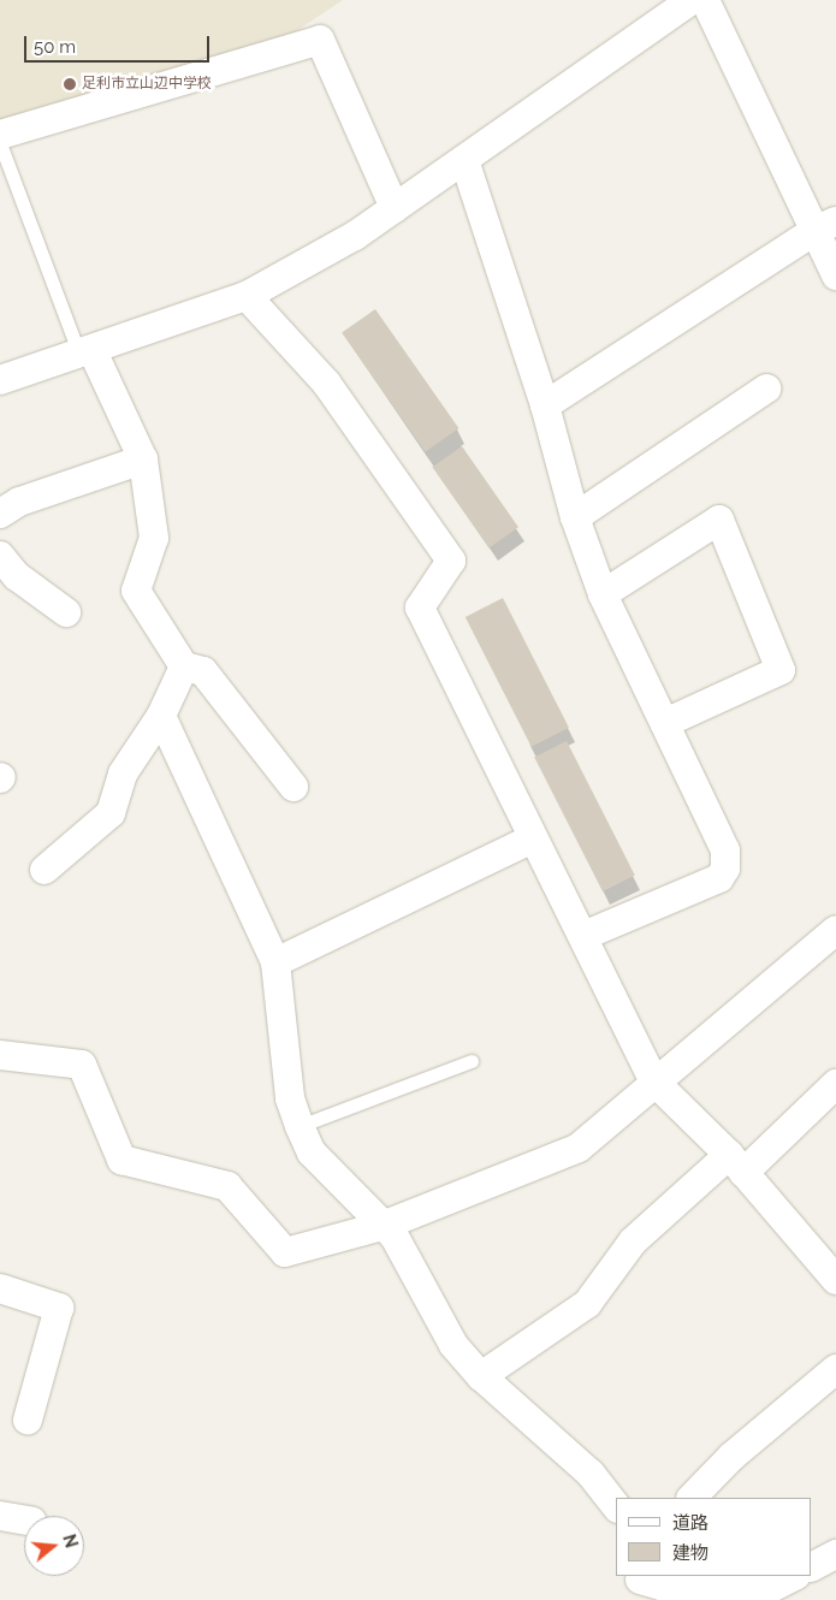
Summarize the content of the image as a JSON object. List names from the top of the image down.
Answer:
{
  "places": ["足利市立山辺中学校"],
  "legend": ["道路", "建物"],
  "scale_bar": "50 m",
  "north": "right"
}
